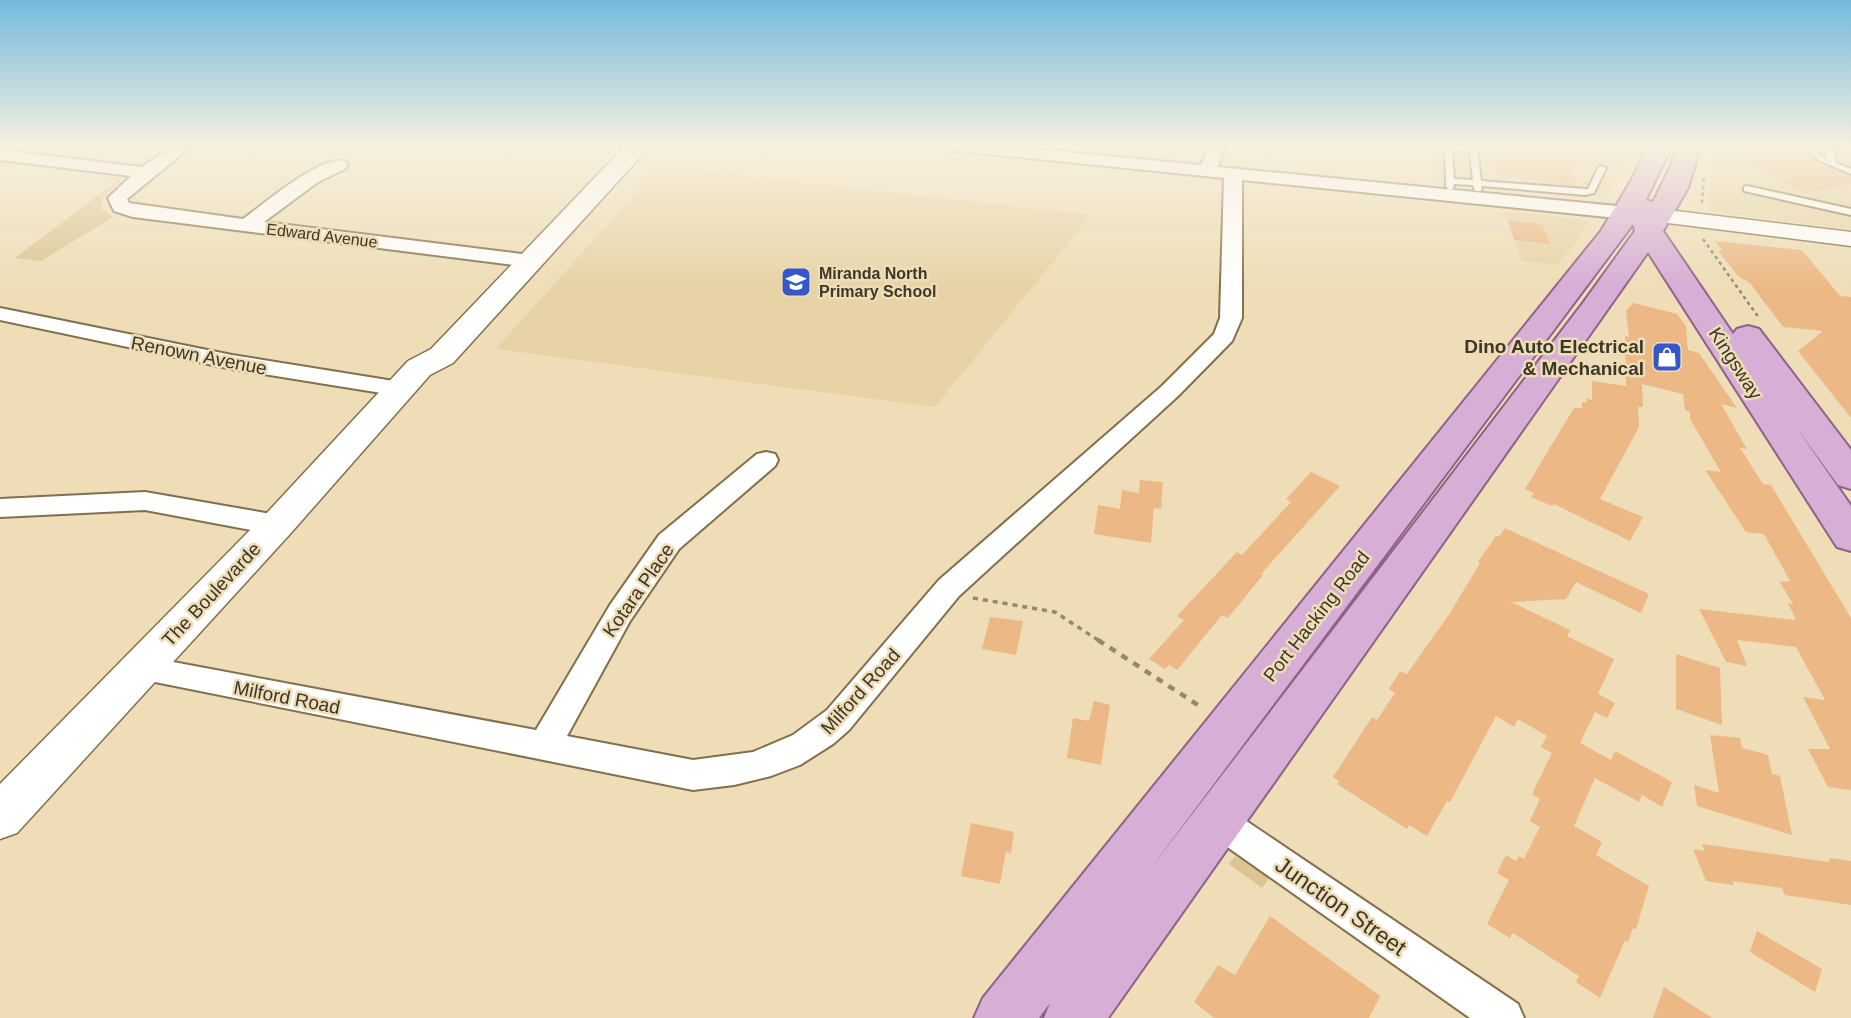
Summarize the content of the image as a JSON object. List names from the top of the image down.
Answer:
{
  "streets": {
    "main road": [
      "Kingsway",
      "The Boulevarde",
      "Port Hacking Road",
      "Junction Street"
    ],
    "street": [
      "Edward Avenue",
      "Renown Avenue",
      "Kotara Place",
      "Milford Road"
    ]
  },
  "crossings": [
    ["Edward Avenue", "The Boulevarde"],
    ["Renown Avenue", "The Boulevarde"],
    ["Kingsway", "Port Hacking Road"],
    ["Kotara Place", "Milford Road"],
    ["The Boulevarde", "Milford Road"],
    ["Port Hacking Road", "Junction Street"]
  ],
  "places": {
    "school or university": ["Miranda North Primary School"],
    "shop": ["Dino Auto Electrical & Mechanical"]
  }
}
